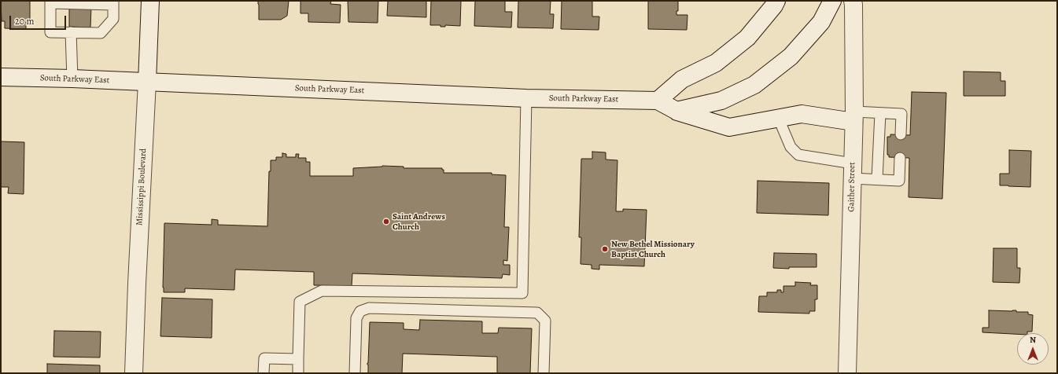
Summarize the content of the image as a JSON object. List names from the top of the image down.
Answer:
{
  "streets": {
    "main road": ["South Parkway East", "Mississippi Boulevard", "Gaither Street"]
  },
  "crossings": [
    ["South Parkway East", "Mississippi Boulevard"],
    ["South Parkway East", "Gaither Street"]
  ],
  "places": ["Saint Andrews Church", "New Bethel Missionary Baptist Church"],
  "scale_bar": "20 m",
  "north": "top"
}
